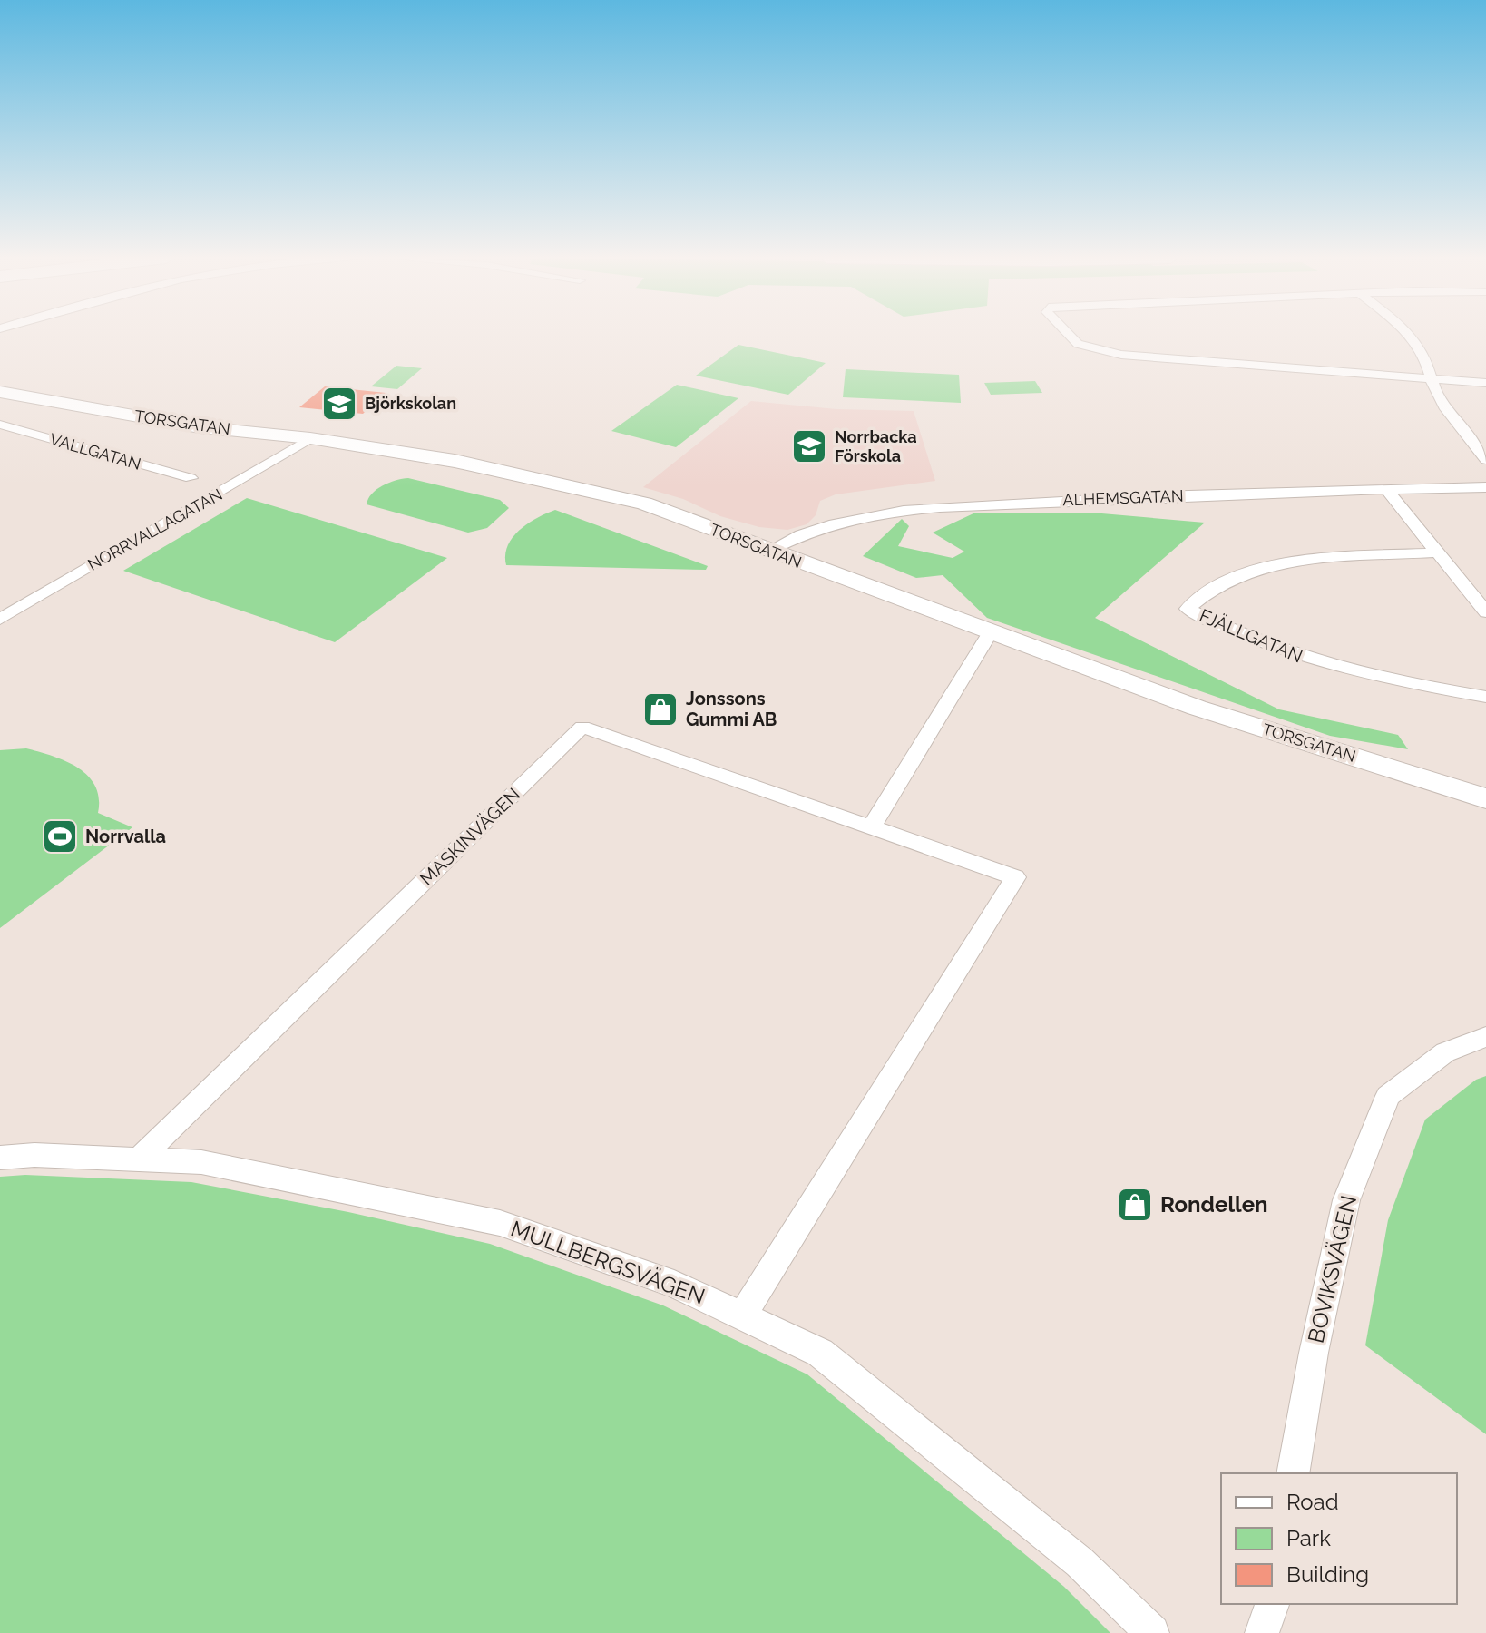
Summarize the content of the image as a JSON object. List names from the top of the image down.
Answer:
{
  "streets": {
    "main road": ["TORSGATAN"],
    "street": [
      "VALLGATAN",
      "ALHEMSGATAN",
      "NORRVALLAGATAN",
      "FJÄLLGATAN",
      "MASKINVÄGEN",
      "MULLBERGSVÄGEN",
      "BOVIKSVÄGEN"
    ]
  },
  "crossings": [
    ["TORSGATAN", "ALHEMSGATAN"],
    ["TORSGATAN", "NORRVALLAGATAN"],
    ["MASKINVÄGEN", "MULLBERGSVÄGEN"]
  ],
  "places": {
    "school or university": ["Björkskolan", "Norrbacka Förskola"],
    "shop": ["Jonssons Gummi AB", "Rondellen"],
    "sports": ["Norrvalla"]
  },
  "legend": ["Road", "Park", "Building"]
}
